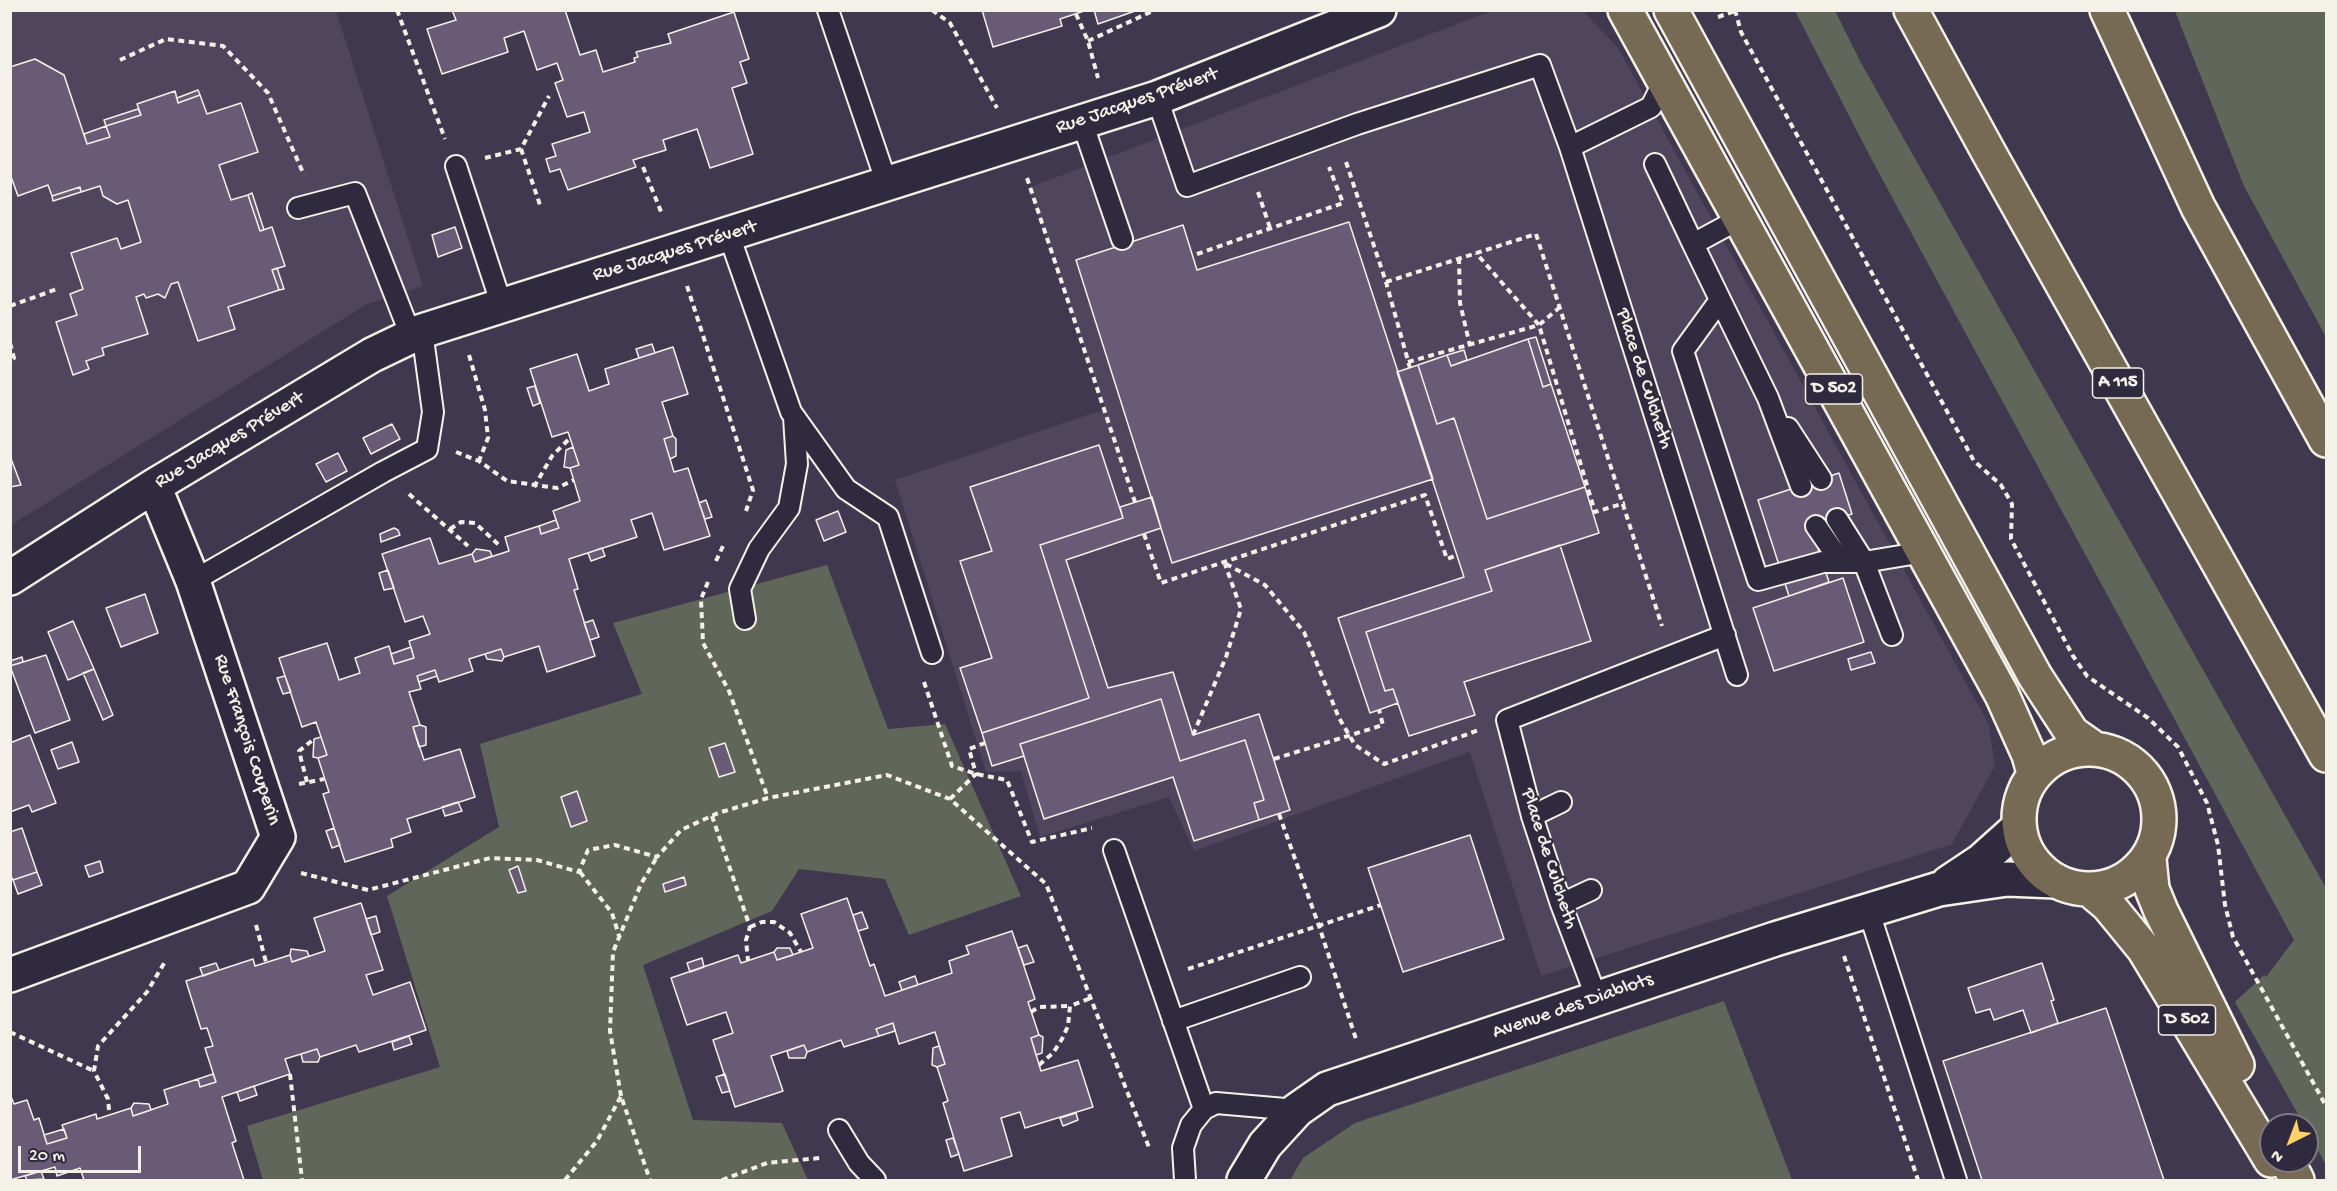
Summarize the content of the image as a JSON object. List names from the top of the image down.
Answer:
{
  "streets": {
    "main road": ["A 115", "D 502"],
    "street": ["Rue Jacques Prévert", "Rue François Couperin", "Avenue des Diablots"],
    "lane": ["Place de Culcheth"]
  },
  "crossings": [
    ["Rue Jacques Prévert", "Place de Culcheth"],
    ["Rue Jacques Prévert", "Rue François Couperin"],
    ["Place de Culcheth", "Avenue des Diablots"],
    ["D 502", "Avenue des Diablots"]
  ],
  "scale_bar": "20 m",
  "north": "bottom left"
}
